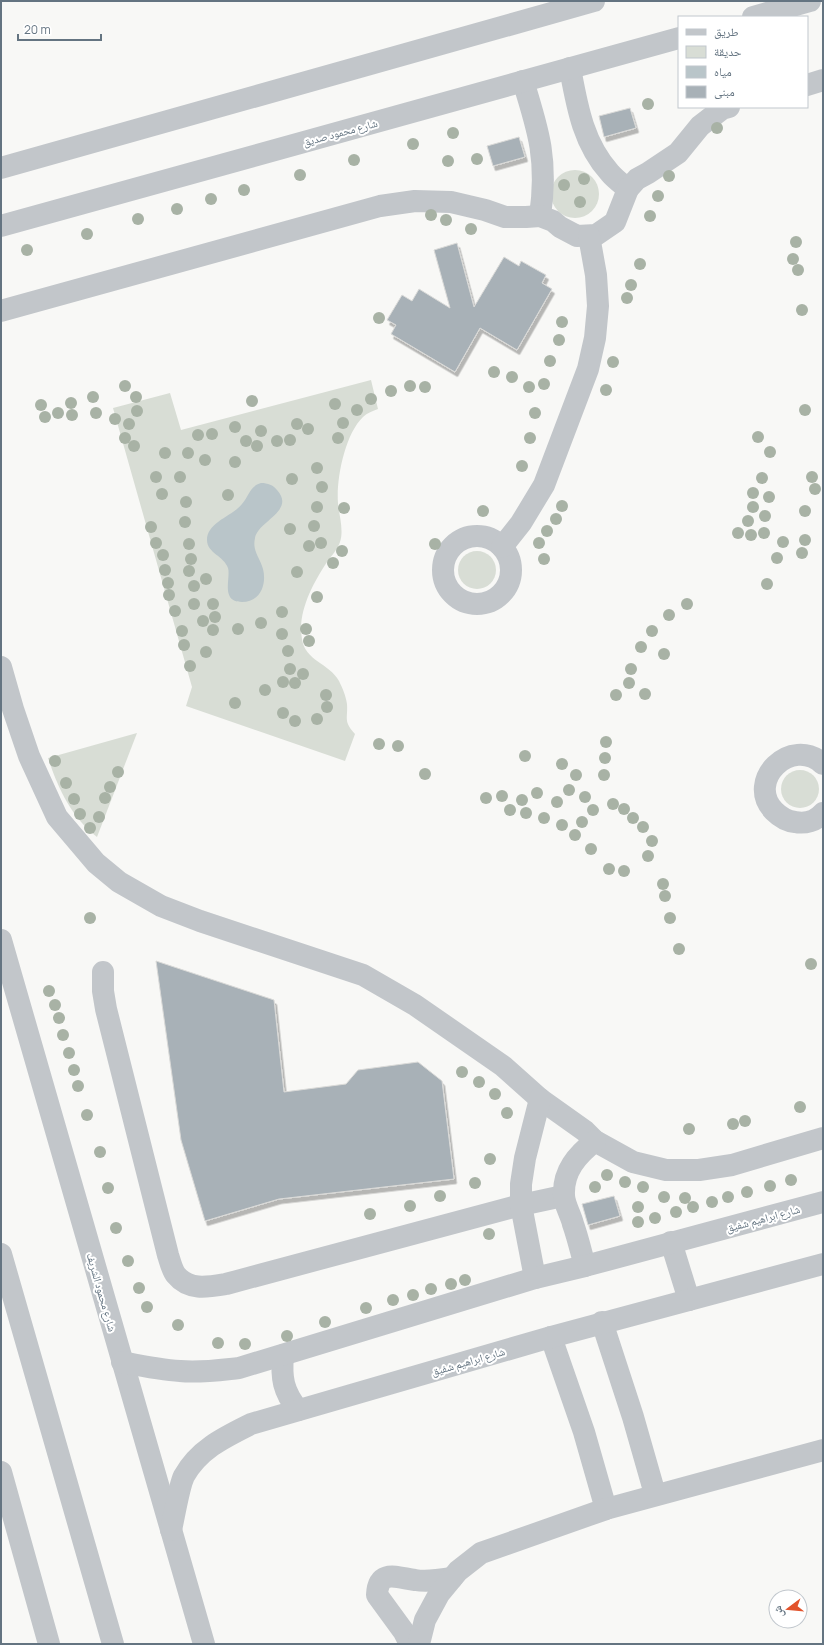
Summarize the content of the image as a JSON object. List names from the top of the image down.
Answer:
{
  "streets": {
    "street": ["شارع محمود صديق", "شارع ابراهيم شفيق", "شارع محمود الشريف"]
  },
  "crossings": [
    ["شارع ابراهيم شفيق", "شارع محمود الشريف"]
  ],
  "legend": [
    "طريق",
    "حديقة",
    "مياه",
    "مبنى"
  ],
  "scale_bar": "20 m",
  "north": "left"
}
